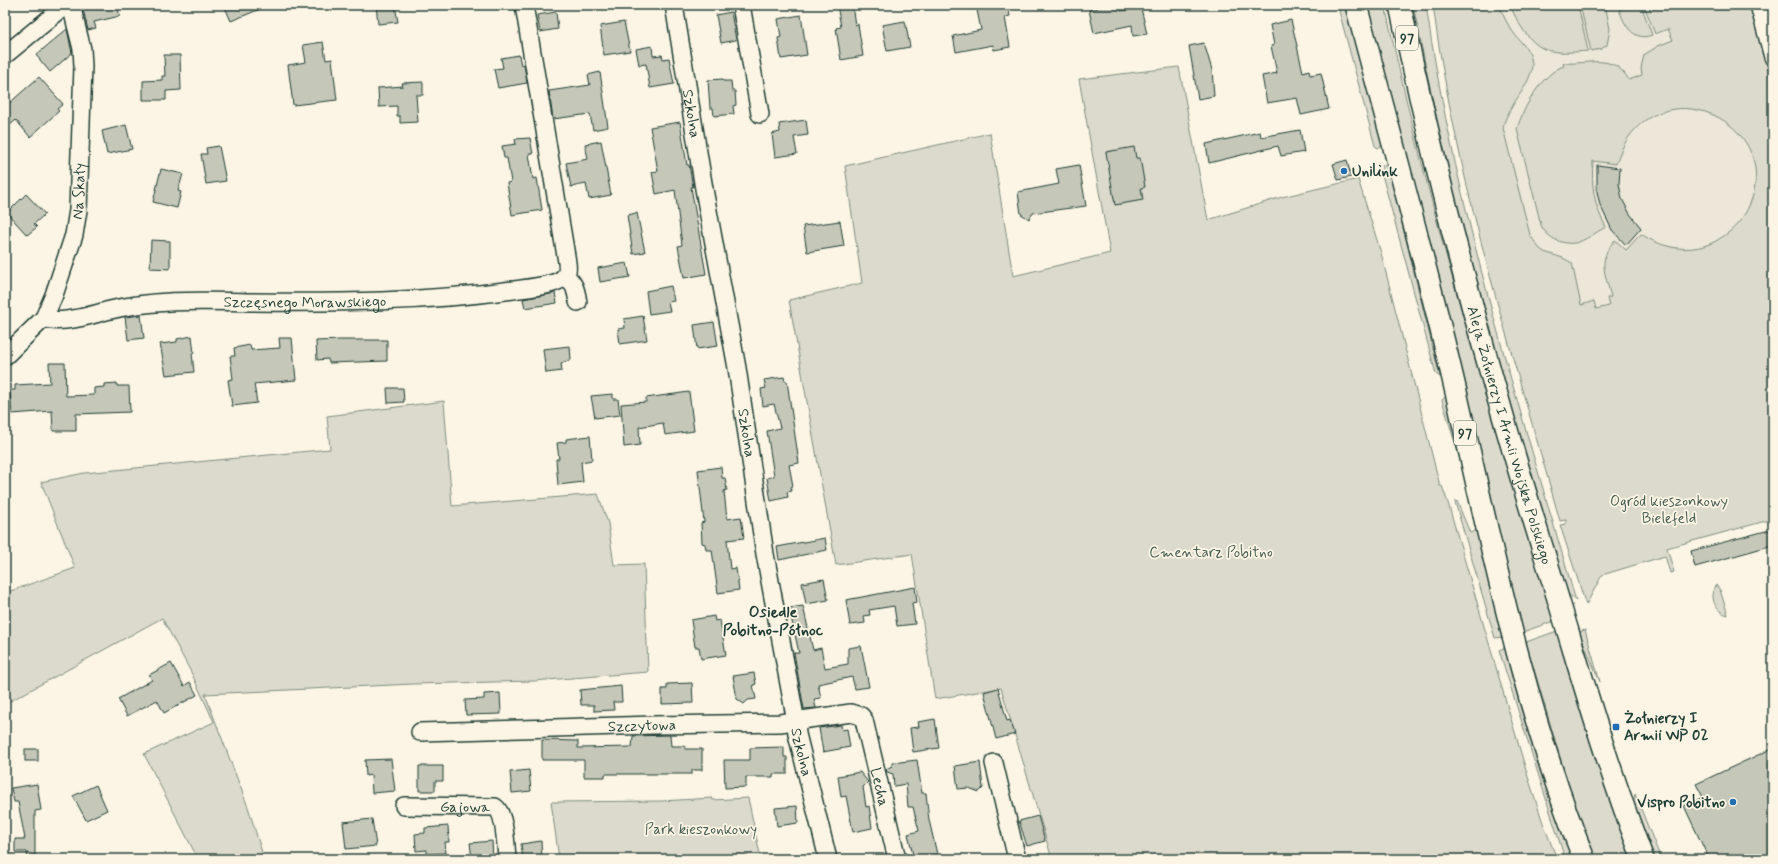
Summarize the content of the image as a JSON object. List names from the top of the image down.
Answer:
{
  "streets": {
    "main road": ["97", "Aleja Żołnierzy I Armii Wojska Polskiego"],
    "street": [
      "Szkolna",
      "Na Skały",
      "Szczęsnego Morawskiego",
      "Szczytowa",
      "Lecha",
      "Gajowa"
    ]
  },
  "crossings": [
    ["Szkolna", "Szczytowa"],
    ["Na Skały", "Szczęsnego Morawskiego"],
    ["Szczytowa", "Lecha"]
  ],
  "districts": ["Osiedle Pobitno-Północ"],
  "parks": ["Ogród kieszonkowy Bielefeld", "Cmentarz Pobitno", "Park kieszonkowy"],
  "places": {
    "other": ["Unilink", "Vispro Pobitno"],
    "transit": ["Żołnierzy I Armii WP 02"]
  }
}
